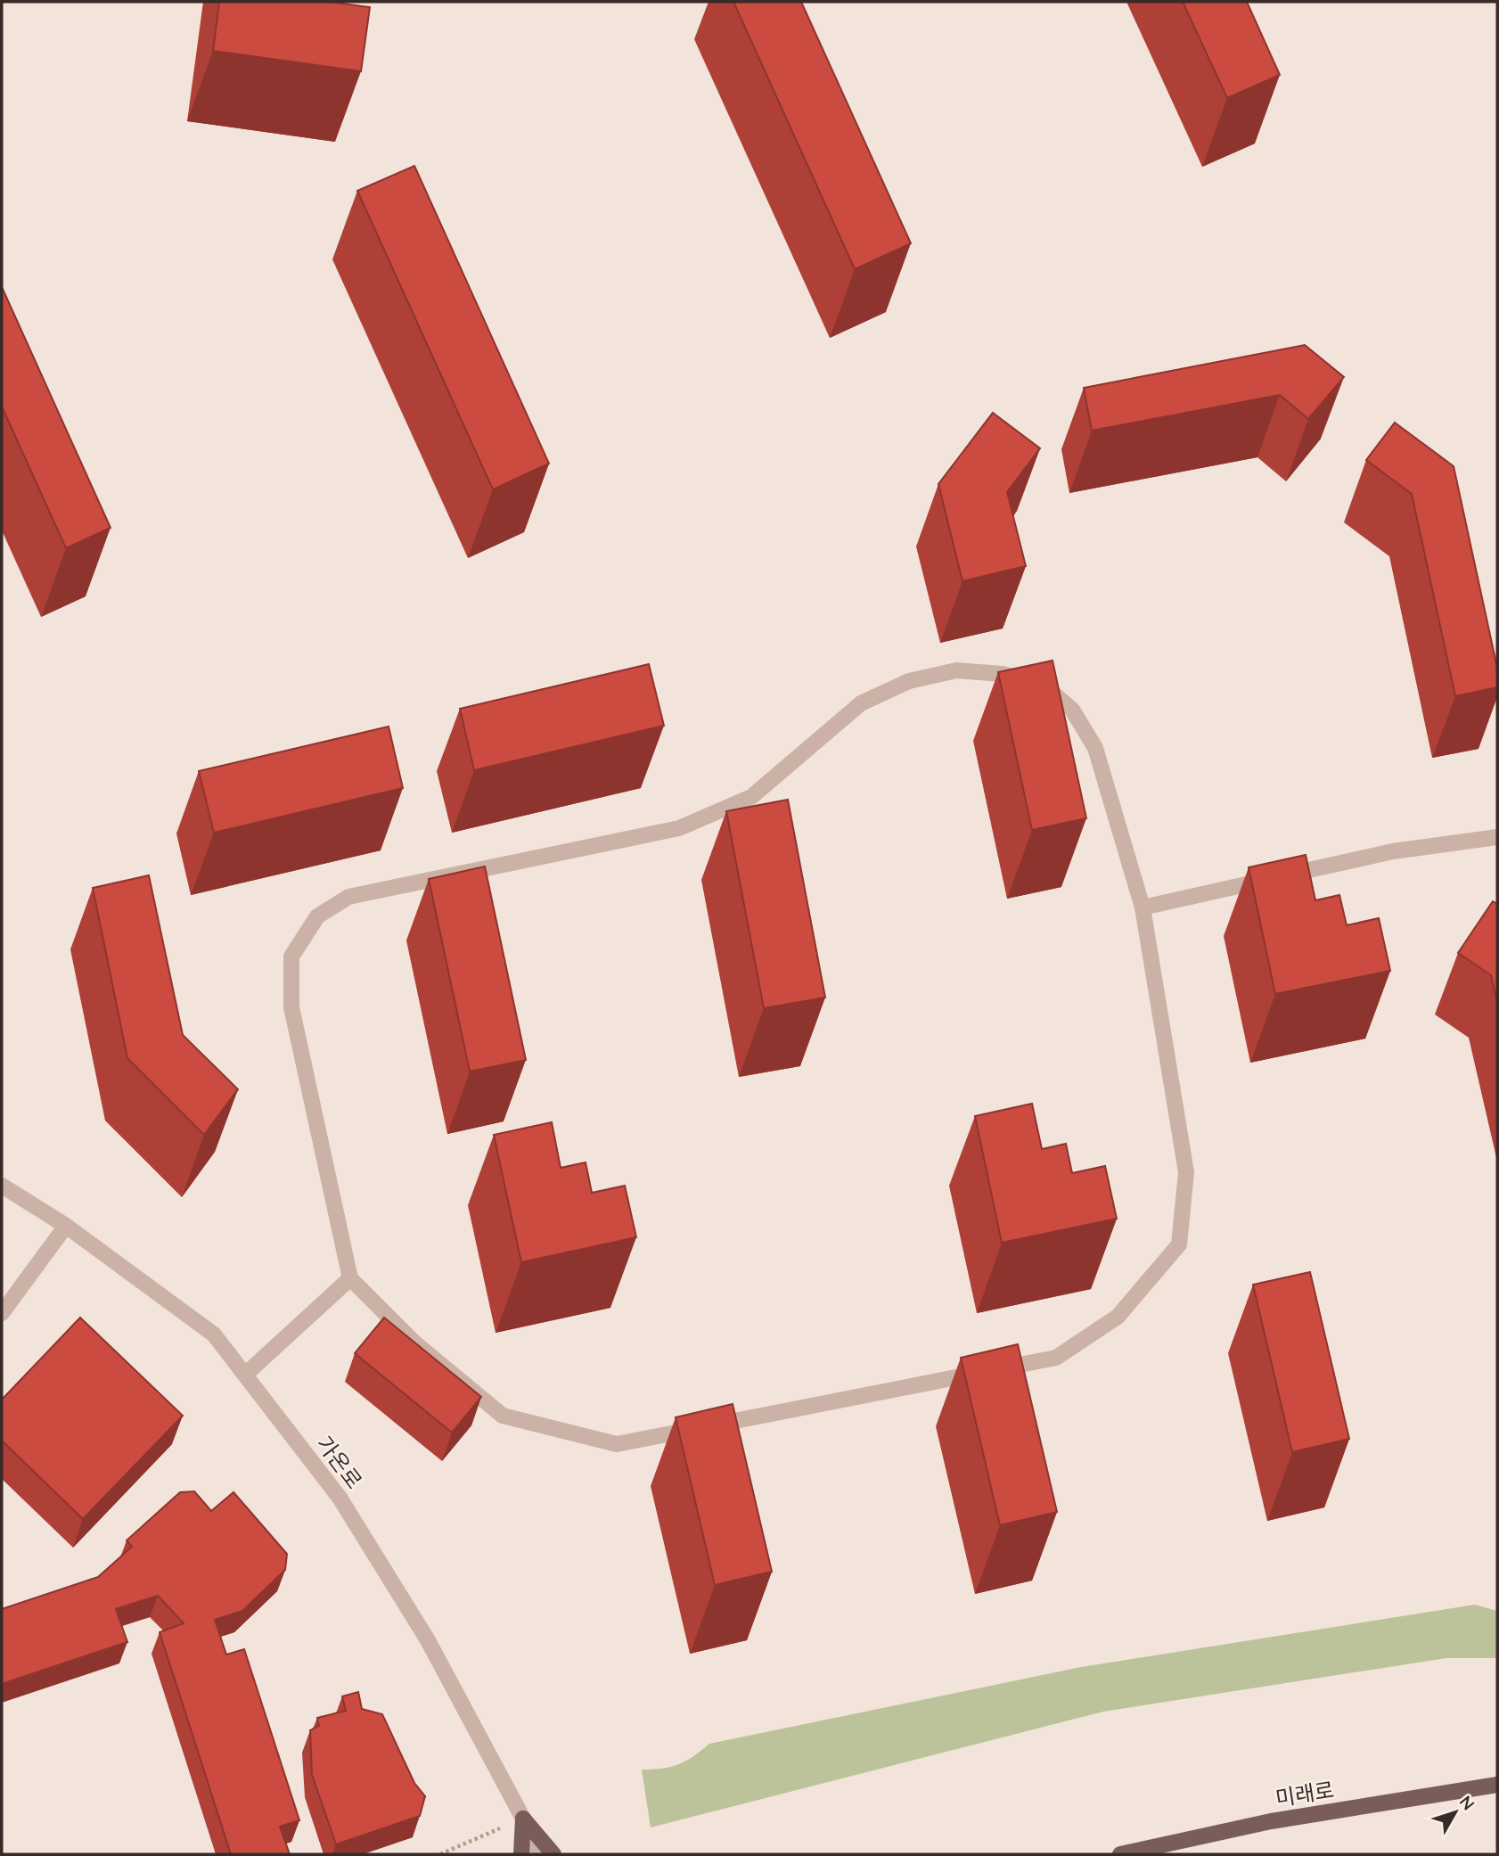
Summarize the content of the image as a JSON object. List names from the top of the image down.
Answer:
{
  "streets": {
    "main road": ["미래로"],
    "street": ["가온로"]
  },
  "north": "top right"
}
